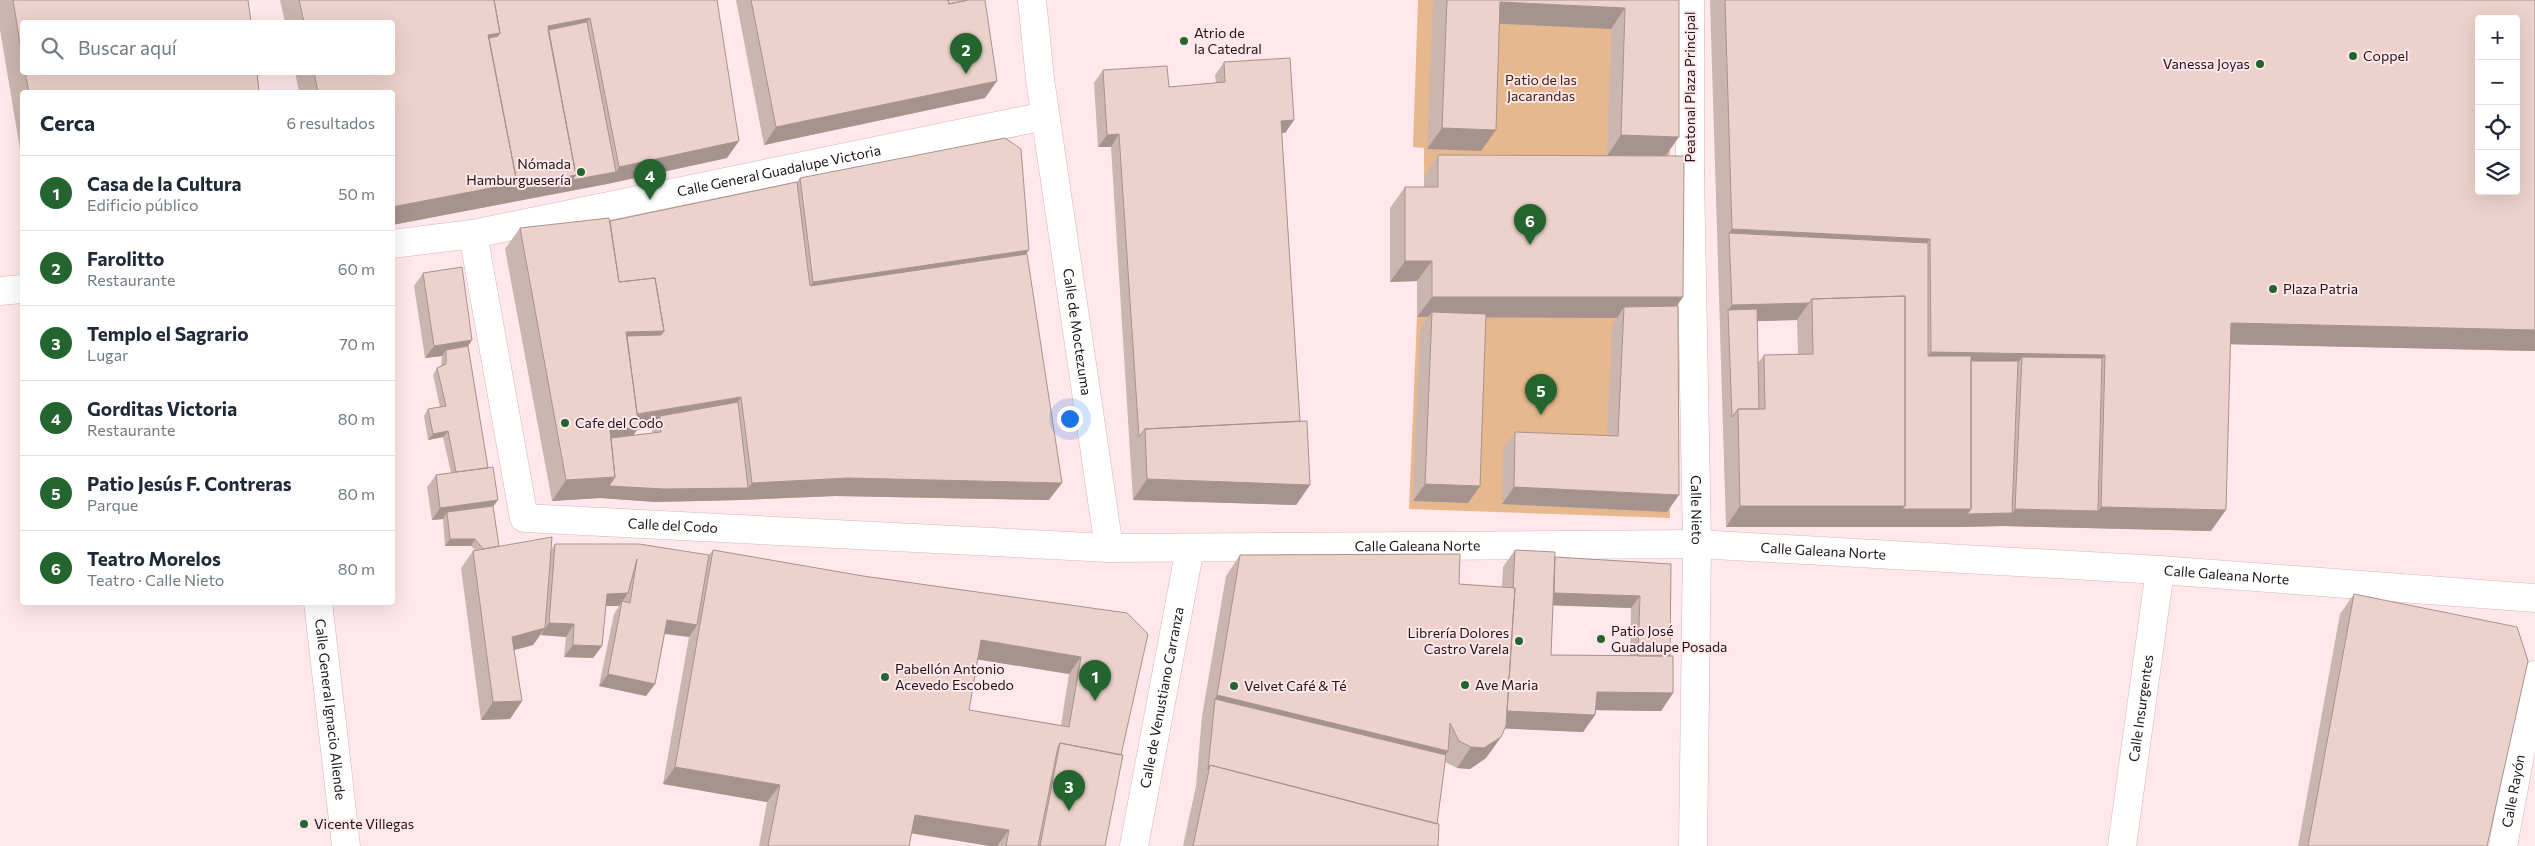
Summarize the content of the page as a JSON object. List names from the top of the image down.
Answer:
{
  "streets": {
    "street": [
      "Peatonal Plaza Principal",
      "Calle General Guadalupe Victoria",
      "Calle de Moctezuma",
      "Calle Nieto",
      "Calle del Codo",
      "Calle Galeana Norte",
      "Calle de Venustiano Carranza",
      "Calle Insurgentes",
      "Calle General Ignacio Allende",
      "Calle Rayón"
    ]
  },
  "crossings": [
    ["Peatonal Plaza Principal", "Calle Nieto"],
    ["Calle General Guadalupe Victoria", "Calle de Moctezuma"],
    ["Calle General Guadalupe Victoria", "Calle del Codo"],
    ["Calle de Moctezuma", "Calle del Codo"],
    ["Calle de Moctezuma", "Calle Galeana Norte"],
    ["Calle Nieto", "Calle Galeana Norte"],
    ["Calle del Codo", "Calle Galeana Norte"],
    ["Calle Galeana Norte", "Calle de Venustiano Carranza"],
    ["Calle Galeana Norte", "Calle Insurgentes"]
  ],
  "parks": ["Patio de las Jacarandas"],
  "places": [
    "Atrio de la Catedral",
    "Coppel",
    "Vanessa Joyas",
    "Nómada Hamburguesería",
    "Plaza Patria",
    "Cafe del Codo",
    "Patio José Guadalupe Posada",
    "Librería Dolores Castro Varela",
    "Pabellón Antonio Acevedo Escobedo",
    "Ave Maria",
    "Velvet Café & Té",
    "Vicente Villegas"
  ],
  "page": {
    "map_buttons": ["+", "−"],
    "search": "Buscar aquí",
    "pins": [
      "2",
      "4",
      "6",
      "5",
      "1",
      "3"
    ],
    "heading": ["Cerca", "6 resultados"],
    "list": [
      {
        "mark": "1",
        "name": "Casa de la Cultura",
        "note": "Edificio público",
        "value": "50 m"
      },
      {
        "mark": "2",
        "name": "Farolitto",
        "note": "Restaurante",
        "value": "60 m"
      },
      {
        "mark": "3",
        "name": "Templo el Sagrario",
        "note": "Lugar",
        "value": "70 m"
      },
      {
        "mark": "4",
        "name": "Gorditas Victoria",
        "note": "Restaurante",
        "value": "80 m"
      },
      {
        "mark": "5",
        "name": "Patio Jesús F. Contreras",
        "note": "Parque",
        "value": "80 m"
      },
      {
        "mark": "6",
        "name": "Teatro Morelos",
        "note": "Teatro · Calle Nieto",
        "value": "80 m"
      }
    ]
  }
}
